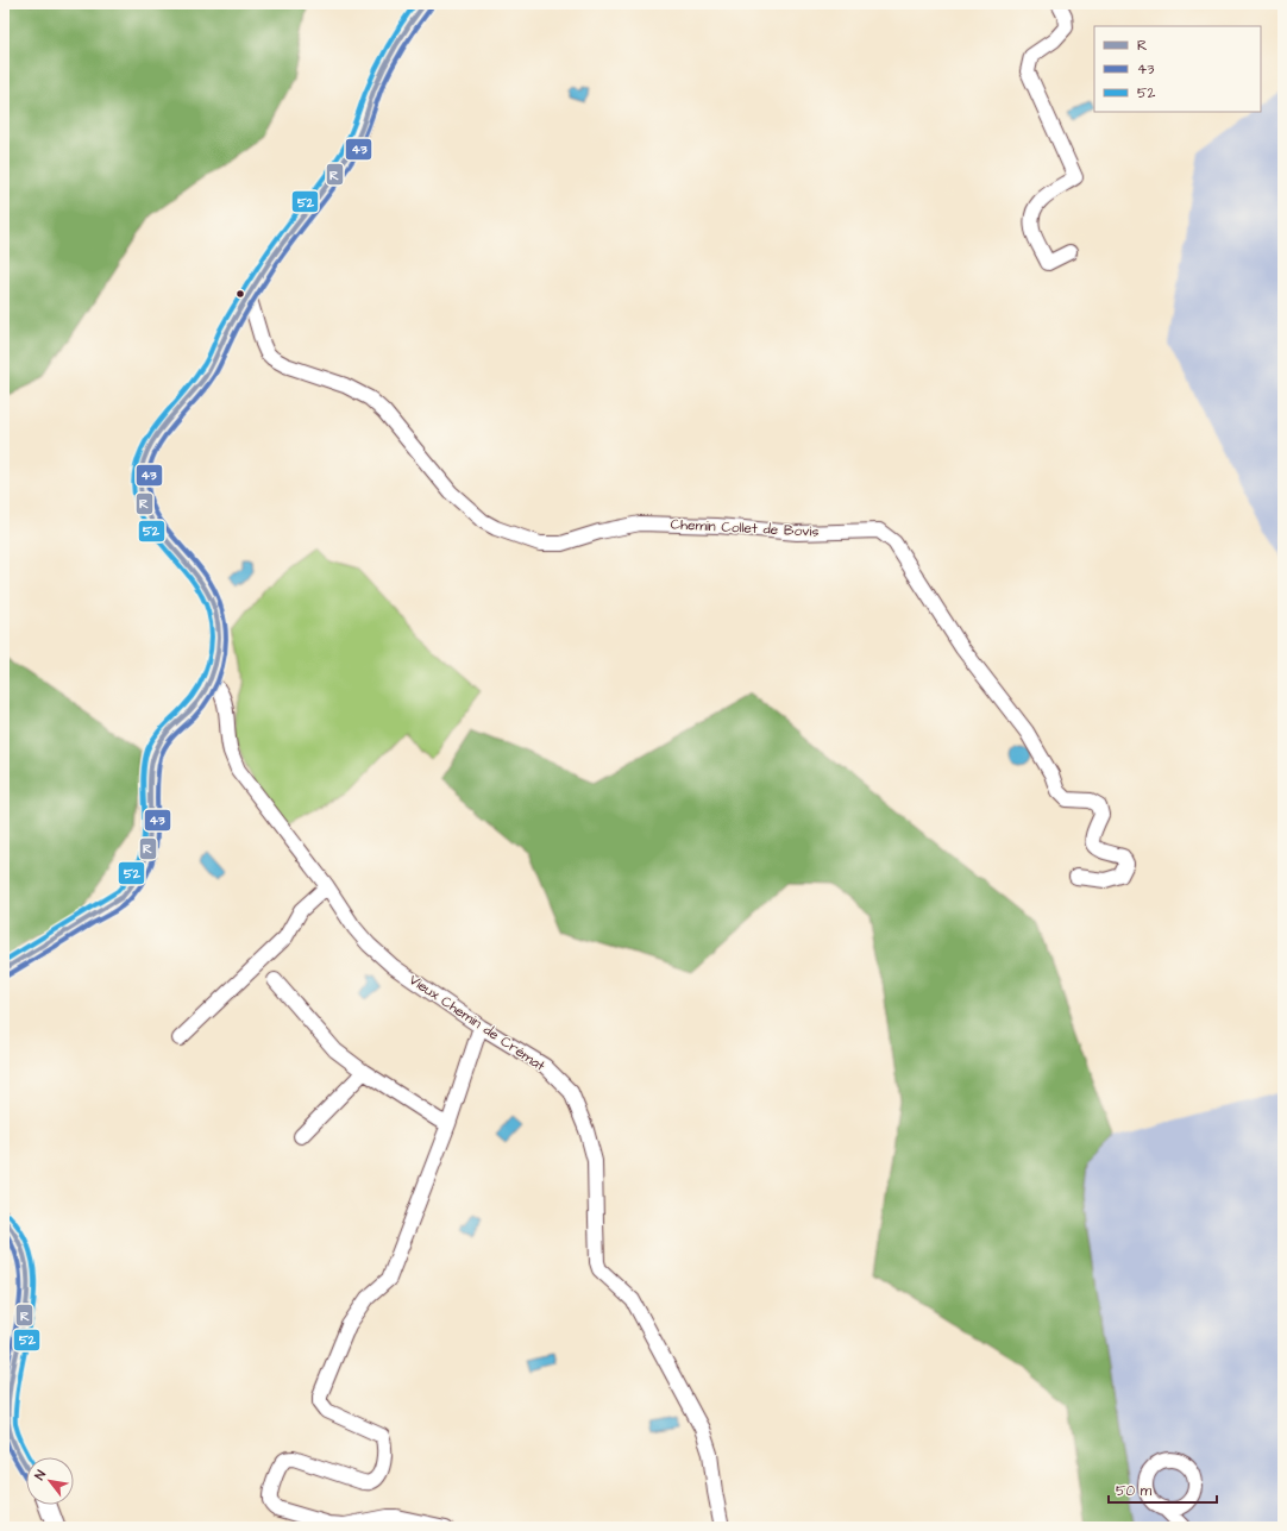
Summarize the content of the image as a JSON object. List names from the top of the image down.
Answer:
{
  "streets": {
    "street": ["Chemin Collet de Bovis", "Vieux Chemin de Crémat"]
  },
  "lines": ["transit line R", "transit line 52", "transit line 43"],
  "legend": ["R", "43", "52"],
  "scale_bar": "50 m",
  "north": "top left"
}
